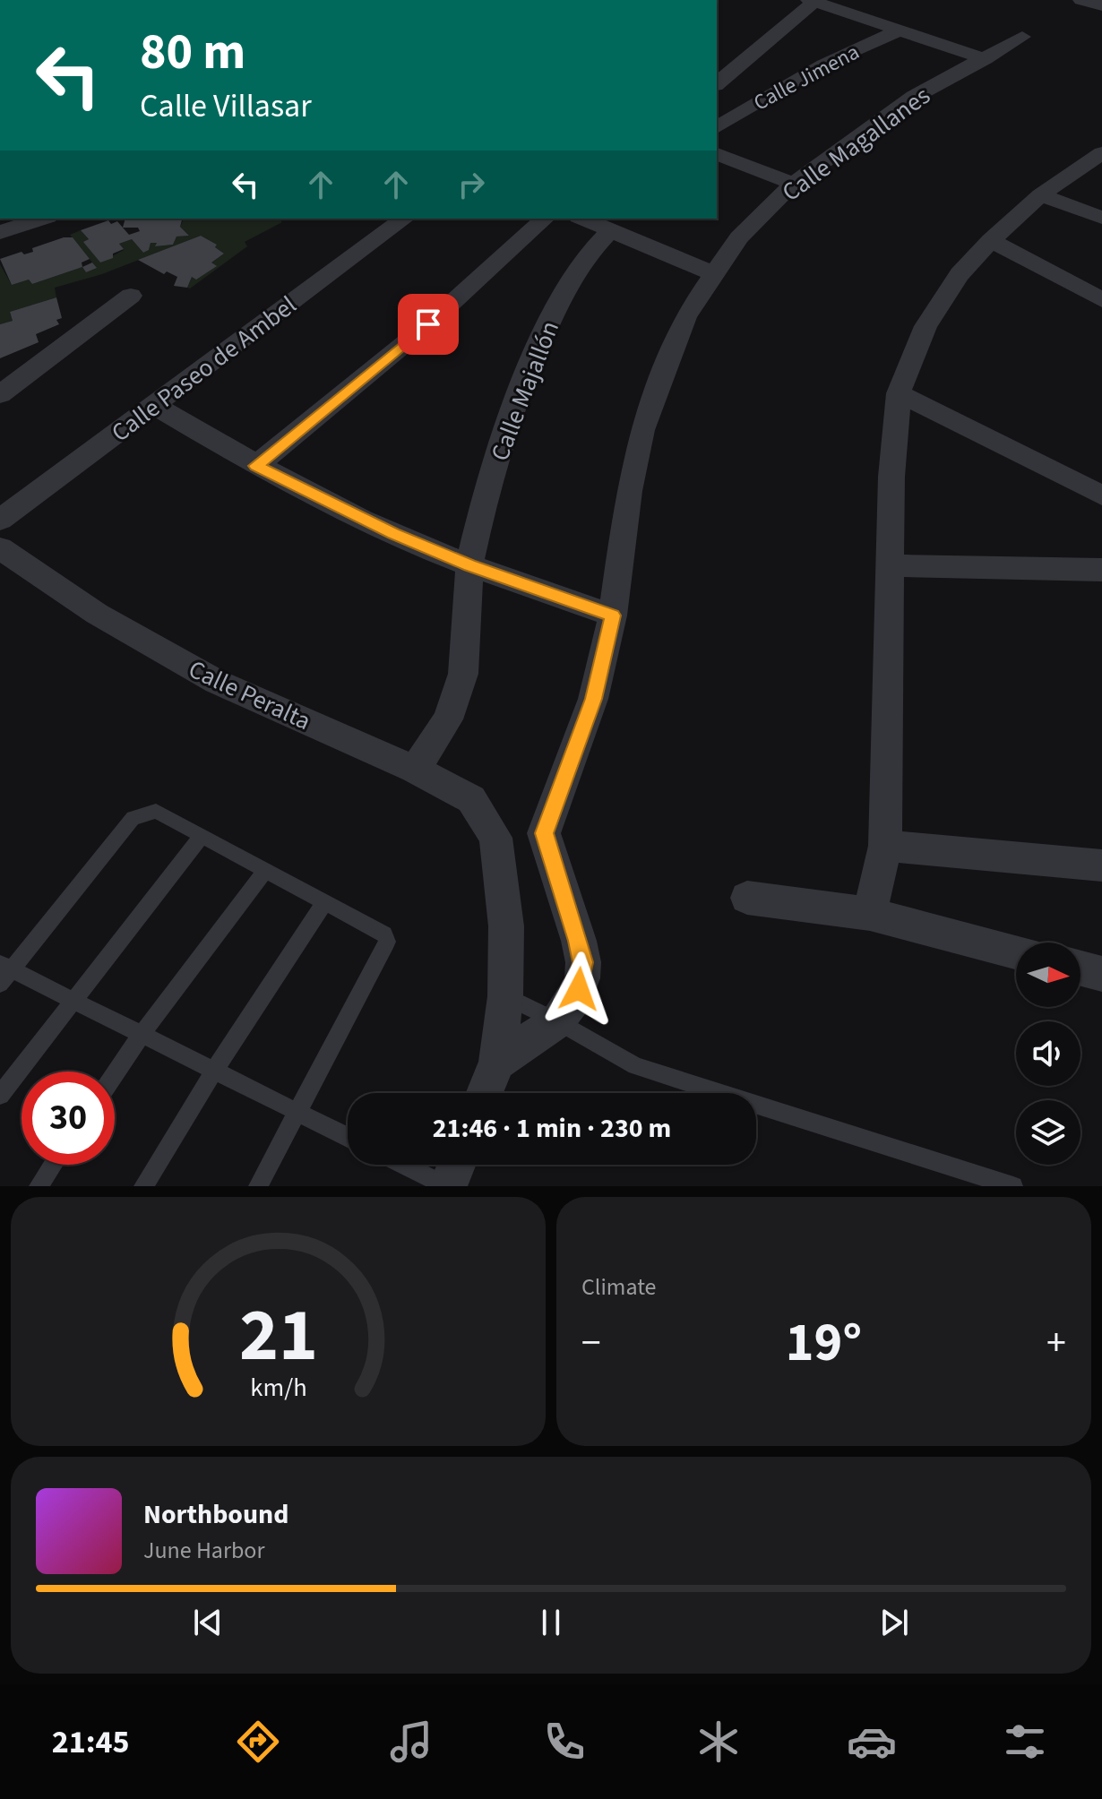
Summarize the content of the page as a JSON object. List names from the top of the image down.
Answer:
{
  "streets": {
    "street": [
      "Calle Jimena",
      "Calle Magallanes",
      "Calle Paseo de Ambel",
      "Calle Majallón",
      "Calle Peralta"
    ]
  },
  "crossings": [
    ["Calle Majallón", "Calle Peralta"]
  ],
  "north": "right",
  "page": {
    "turn": ["80 m", "Calle Villasar"],
    "limit": "30",
    "trip": "21:46 · 1 min · 230 m",
    "tile": "Climate",
    "heat": ["−", "19°", "+"],
    "song": ["Northbound", "June Harbor"],
    "tabs": "21:45",
    "gauge": ["21", "km/h"]
  }
}
